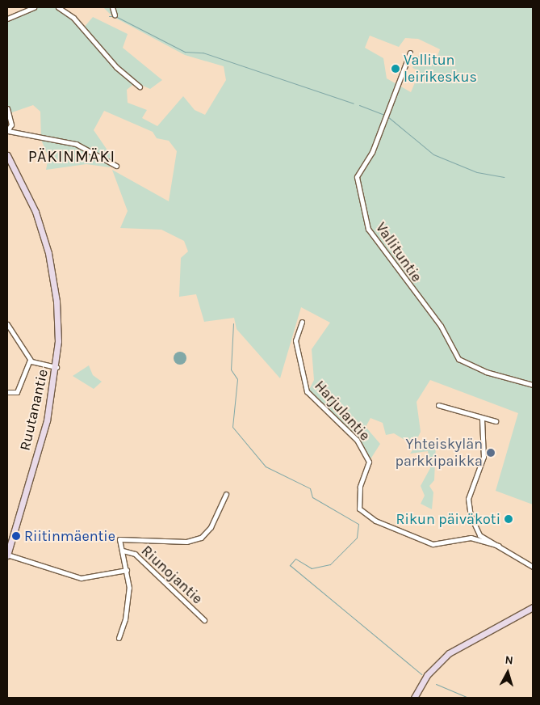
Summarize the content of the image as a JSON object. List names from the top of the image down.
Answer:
{
  "streets": {
    "street": [
      "Vallituntie",
      "Ruutanantie",
      "Harjulantie",
      "Riunojantie"
    ]
  },
  "districts": ["PÄKINMÄKI"],
  "places": [
    "Vallitun leirikeskus",
    "Yhteiskylän parkkipaikka",
    "Rikun päiväkoti",
    "Riitinmäentie"
  ],
  "north": "top"
}
